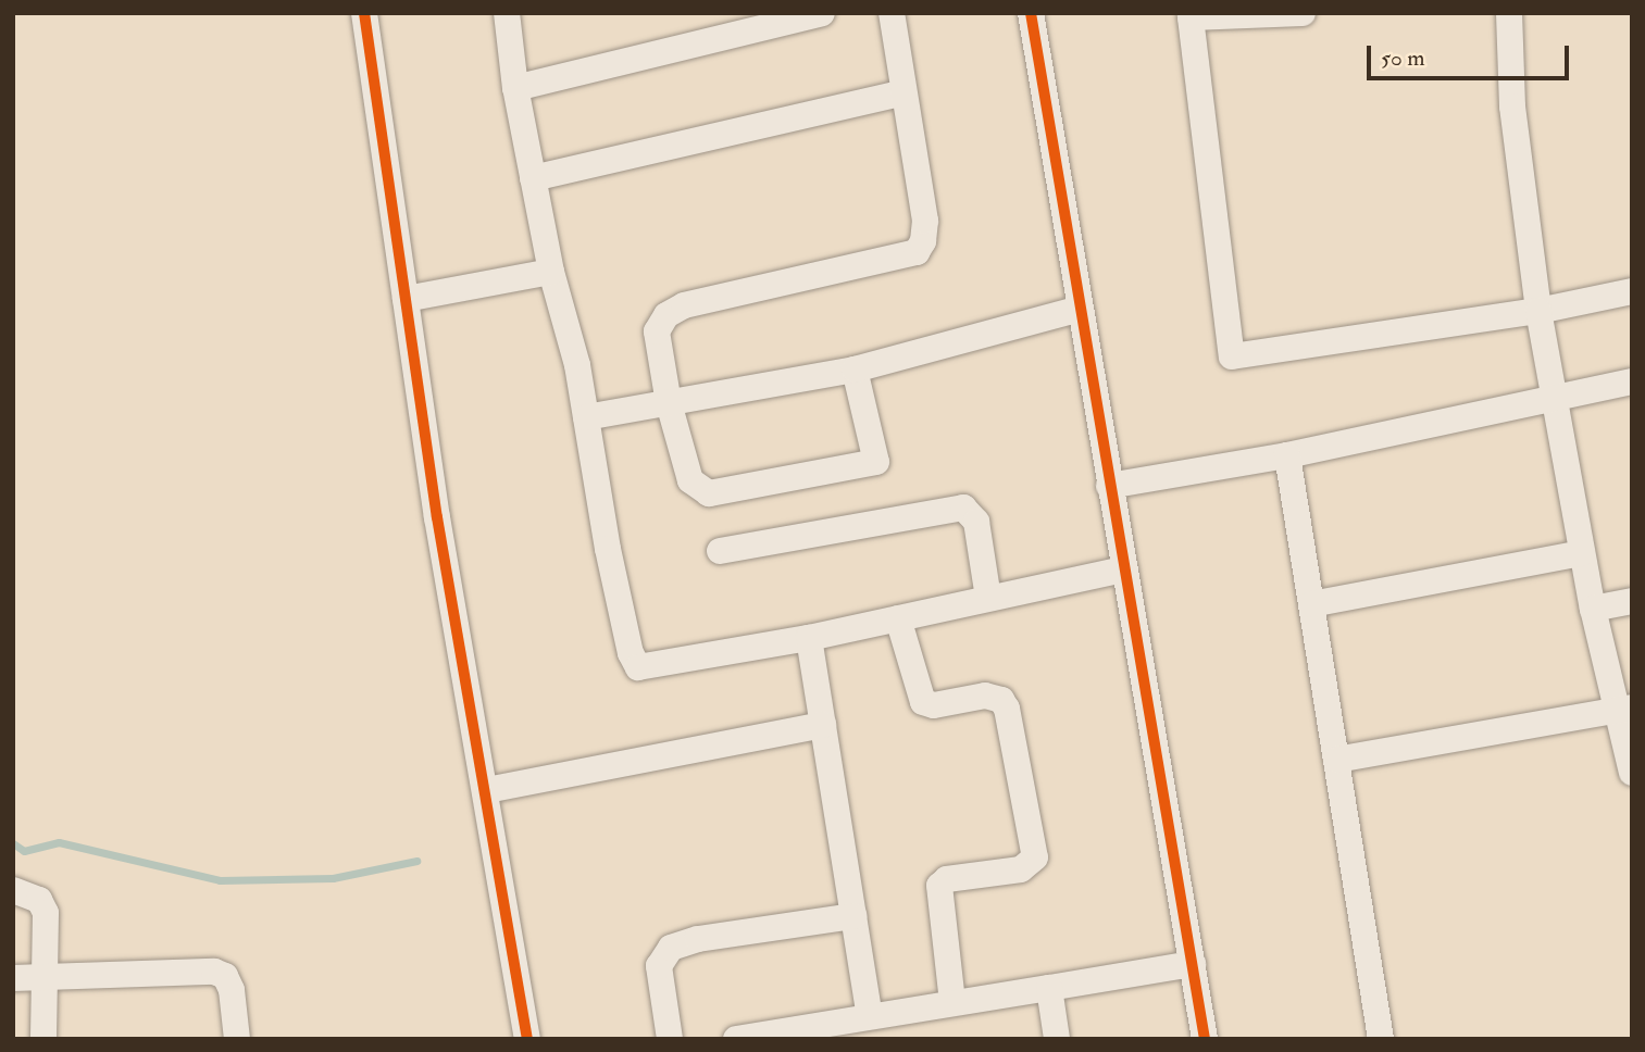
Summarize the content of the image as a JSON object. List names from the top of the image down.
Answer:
{
  "scale_bar": "50 m"
}
